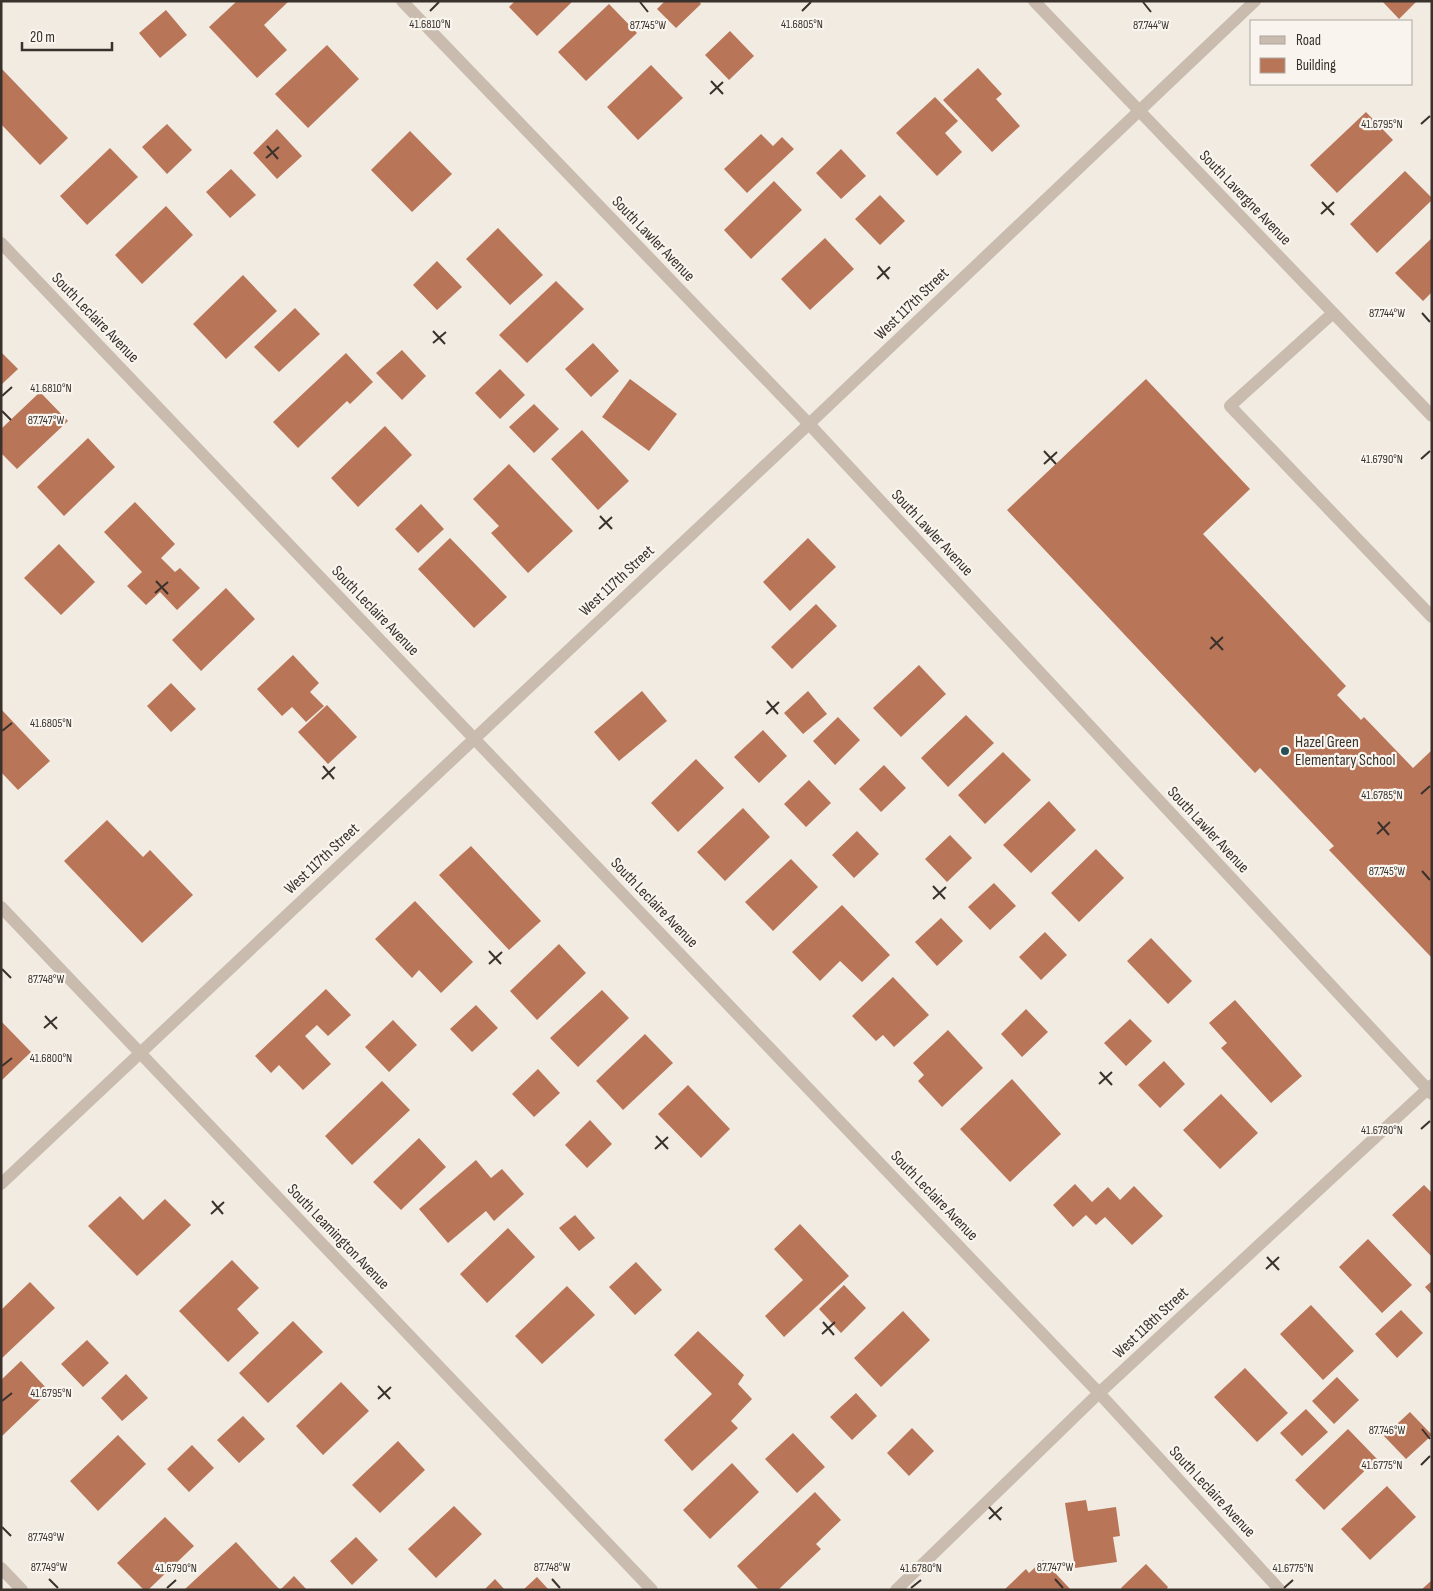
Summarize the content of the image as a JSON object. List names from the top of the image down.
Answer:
{
  "streets": {
    "street": [
      "South Lavergne Avenue",
      "South Lawler Avenue",
      "West 117th Street",
      "South Leclaire Avenue",
      "South Leamington Avenue",
      "West 118th Street"
    ]
  },
  "crossings": [
    ["South Lavergne Avenue", "West 117th Street"],
    ["South Lawler Avenue", "West 117th Street"],
    ["South Lawler Avenue", "West 118th Street"],
    ["West 117th Street", "South Leclaire Avenue"],
    ["West 117th Street", "South Leamington Avenue"],
    ["South Leclaire Avenue", "West 118th Street"]
  ],
  "places": ["Hazel Green Elementary School"],
  "legend": ["Road", "Building"],
  "scale_bar": "20 m",
  "coordinates": [
    "41.6805°N",
    "41.6810°N",
    "87.745°W",
    "87.744°W",
    "41.6795°N",
    "87.747°W",
    "41.6790°N",
    "41.6785°N",
    "87.748°W",
    "41.6800°N",
    "41.6780°N",
    "87.746°W",
    "41.6775°N",
    "87.749°W"
  ]
}
